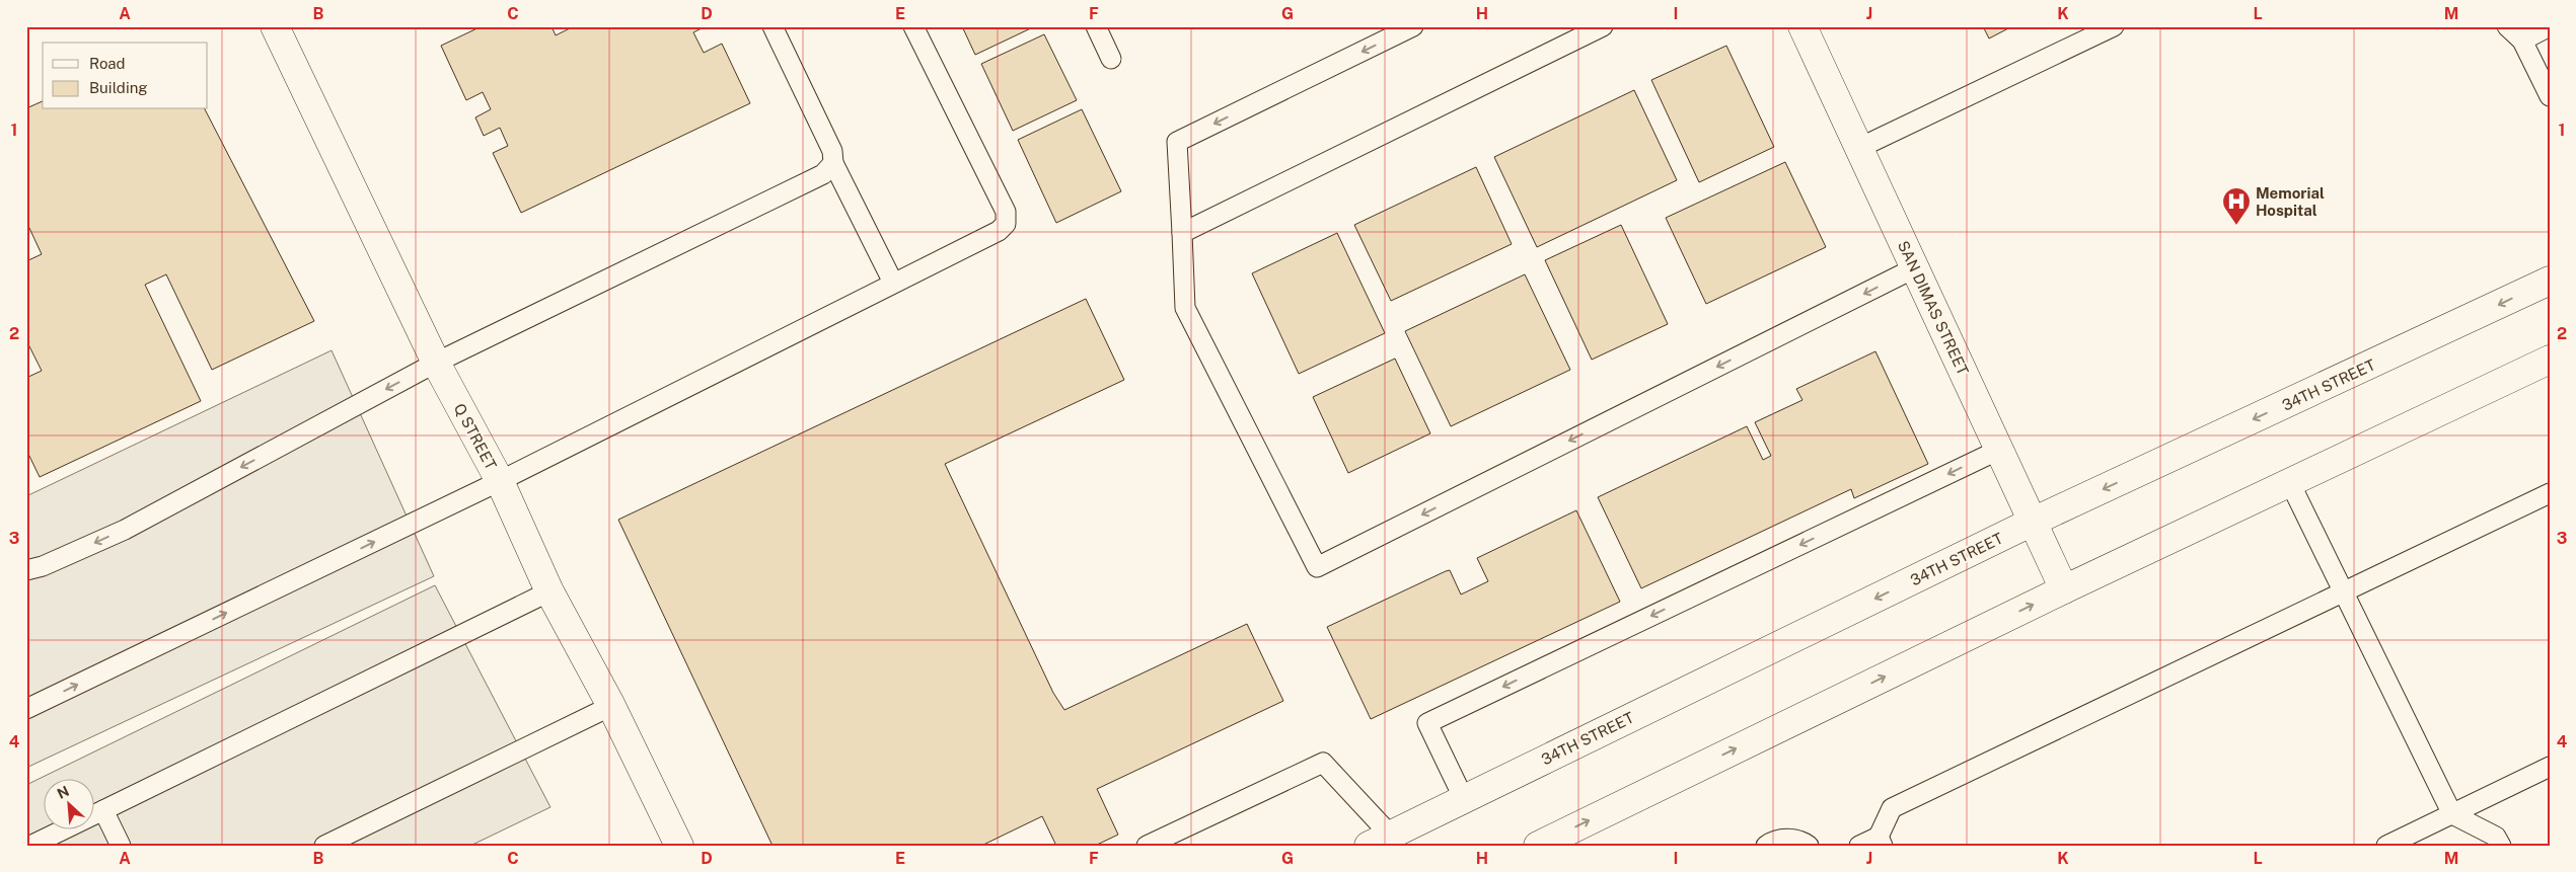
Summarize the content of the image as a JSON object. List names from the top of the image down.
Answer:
{
  "streets": {
    "street": ["SAN DIMAS STREET", "34TH STREET", "Q STREET"]
  },
  "crossings": [
    ["SAN DIMAS STREET", "34TH STREET"]
  ],
  "places": {
    "hospital": ["Memorial Hospital"]
  },
  "legend": ["Road", "Building"],
  "north": "top left",
  "grid": {
    "columns": [
      "A",
      "B",
      "C",
      "D",
      "E",
      "F",
      "G",
      "H",
      "I",
      "J",
      "K",
      "L",
      "M"
    ],
    "rows": [
      "1",
      "2",
      "3",
      "4"
    ]
  }
}
